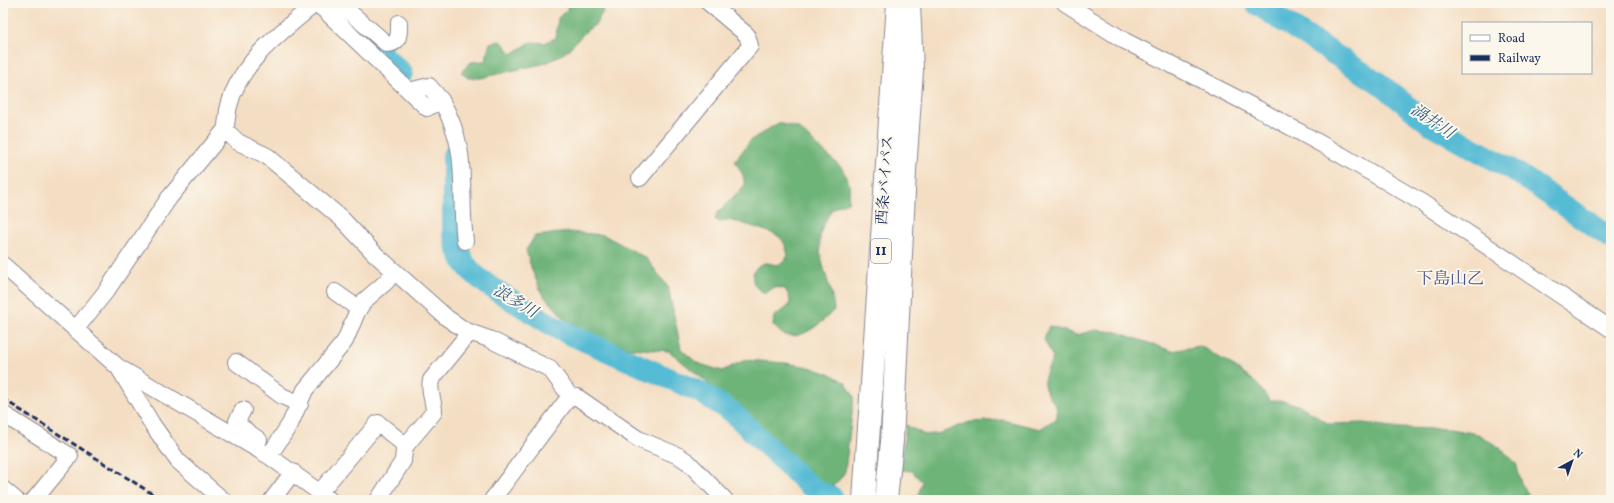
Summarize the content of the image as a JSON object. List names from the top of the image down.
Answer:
{
  "streets": {
    "highway": ["西条バイパス", "11"]
  },
  "districts": ["下島山乙"],
  "water": ["渦井川", "浪多川"],
  "legend": ["Road", "Railway"],
  "north": "top right"
}
